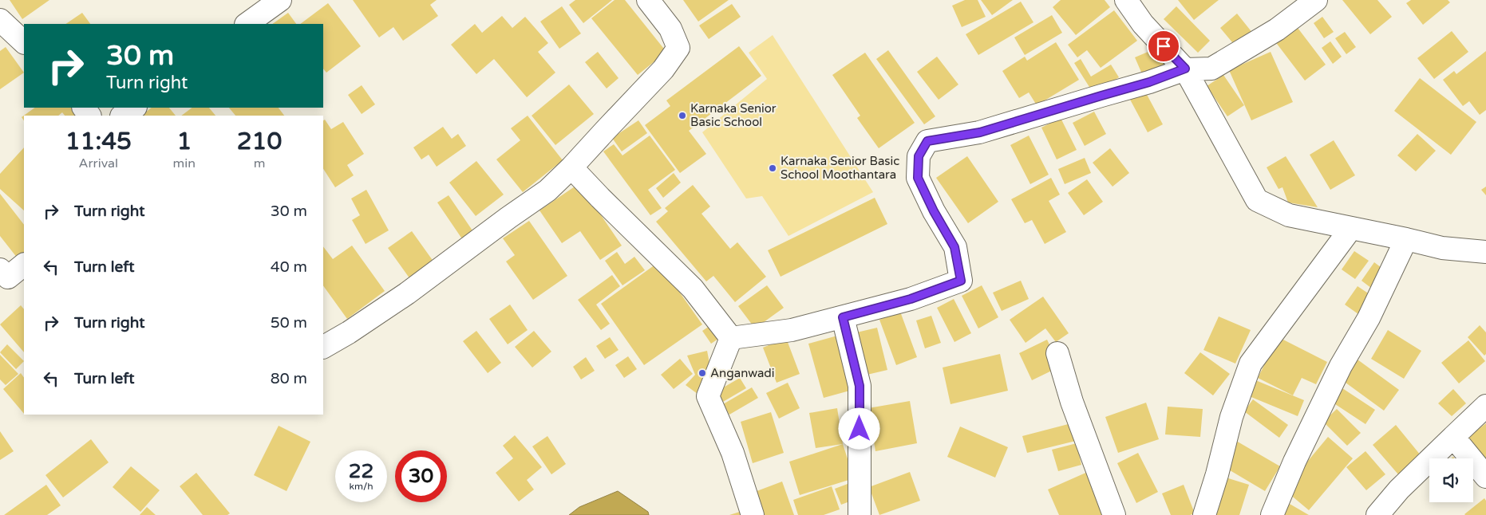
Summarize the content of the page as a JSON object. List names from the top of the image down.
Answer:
{
  "places": ["Karnaka Senior Basic School", "Karnaka Senior Basic School Moothantara", "Anganwadi"],
  "page": {
    "turn": ["30 m", "Turn right"],
    "eta": [
      "11:45",
      "Arrival",
      "1",
      "min",
      "210",
      "m"
    ],
    "list": [
      {
        "name": "Turn right",
        "value": "30 m"
      },
      {
        "name": "Turn left",
        "value": "40 m"
      },
      {
        "name": "Turn right",
        "value": "50 m"
      },
      {
        "name": "Turn left",
        "value": "80 m"
      }
    ],
    "speed": "22 km/h",
    "limit": "30"
  }
}
